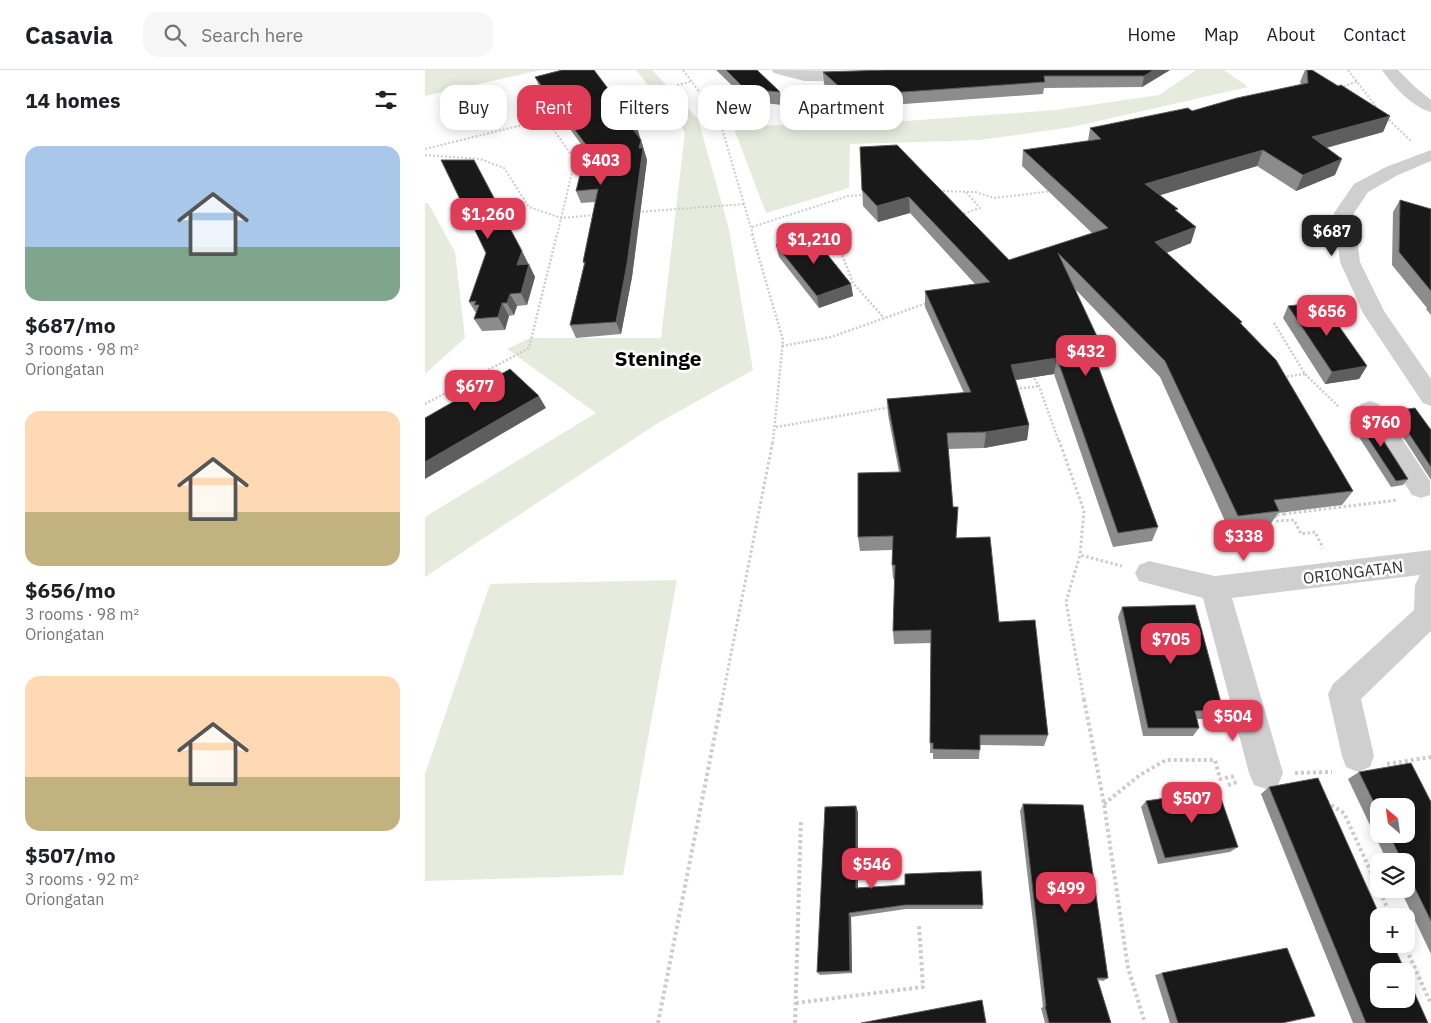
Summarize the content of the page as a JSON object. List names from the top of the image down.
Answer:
{
  "streets": {
    "street": ["ORIONGATAN"]
  },
  "districts": ["Steninge"],
  "north": "top left",
  "page": {
    "header": "Casavia",
    "search": "Search here",
    "nav": [
      "Home",
      "Map",
      "About",
      "Contact"
    ],
    "heading": "14 homes",
    "chip": [
      "Buy",
      "Rent",
      "Filters",
      "New",
      "Apartment"
    ],
    "list": [
      {
        "name": "$687/mo",
        "note": "3 rooms · 98 m² · Oriongatan"
      },
      {
        "name": "$656/mo",
        "note": "3 rooms · 98 m² · Oriongatan"
      },
      {
        "name": "$507/mo",
        "note": "3 rooms · 92 m² · Oriongatan"
      }
    ],
    "price": [
      "$403",
      "$1,260",
      "$687",
      "$1,210",
      "$656",
      "$432",
      "$677",
      "$760",
      "$338",
      "$705",
      "$504",
      "$507",
      "$546",
      "$499"
    ],
    "map_buttons": ["+", "−"]
  }
}
